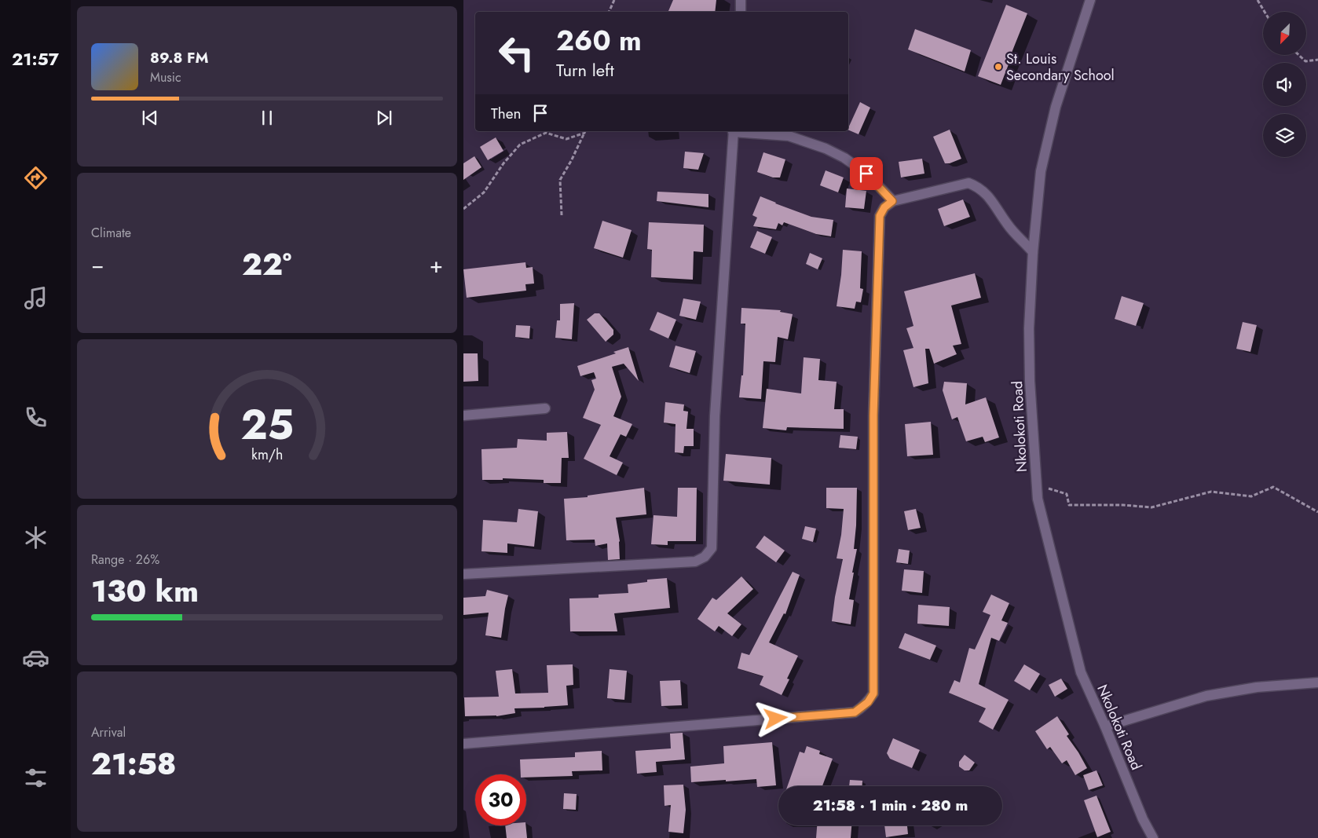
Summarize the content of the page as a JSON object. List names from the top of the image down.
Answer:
{
  "streets": {
    "street": ["Nkolokoti Road"]
  },
  "places": ["St. Louis Secondary School"],
  "north": "bottom left",
  "page": {
    "tabs": "21:57",
    "turn": ["260 m", "Turn left"],
    "song": ["89.8 FM", "Music"],
    "then": "Then",
    "tile": [
      "Climate",
      ["Range · 26%", "130 km"],
      ["Arrival", "21:58"]
    ],
    "heat": ["−", "22°", "+"],
    "limit": "30",
    "trip": "21:58 · 1 min · 280 m",
    "gauge": ["25", "km/h"]
  }
}
